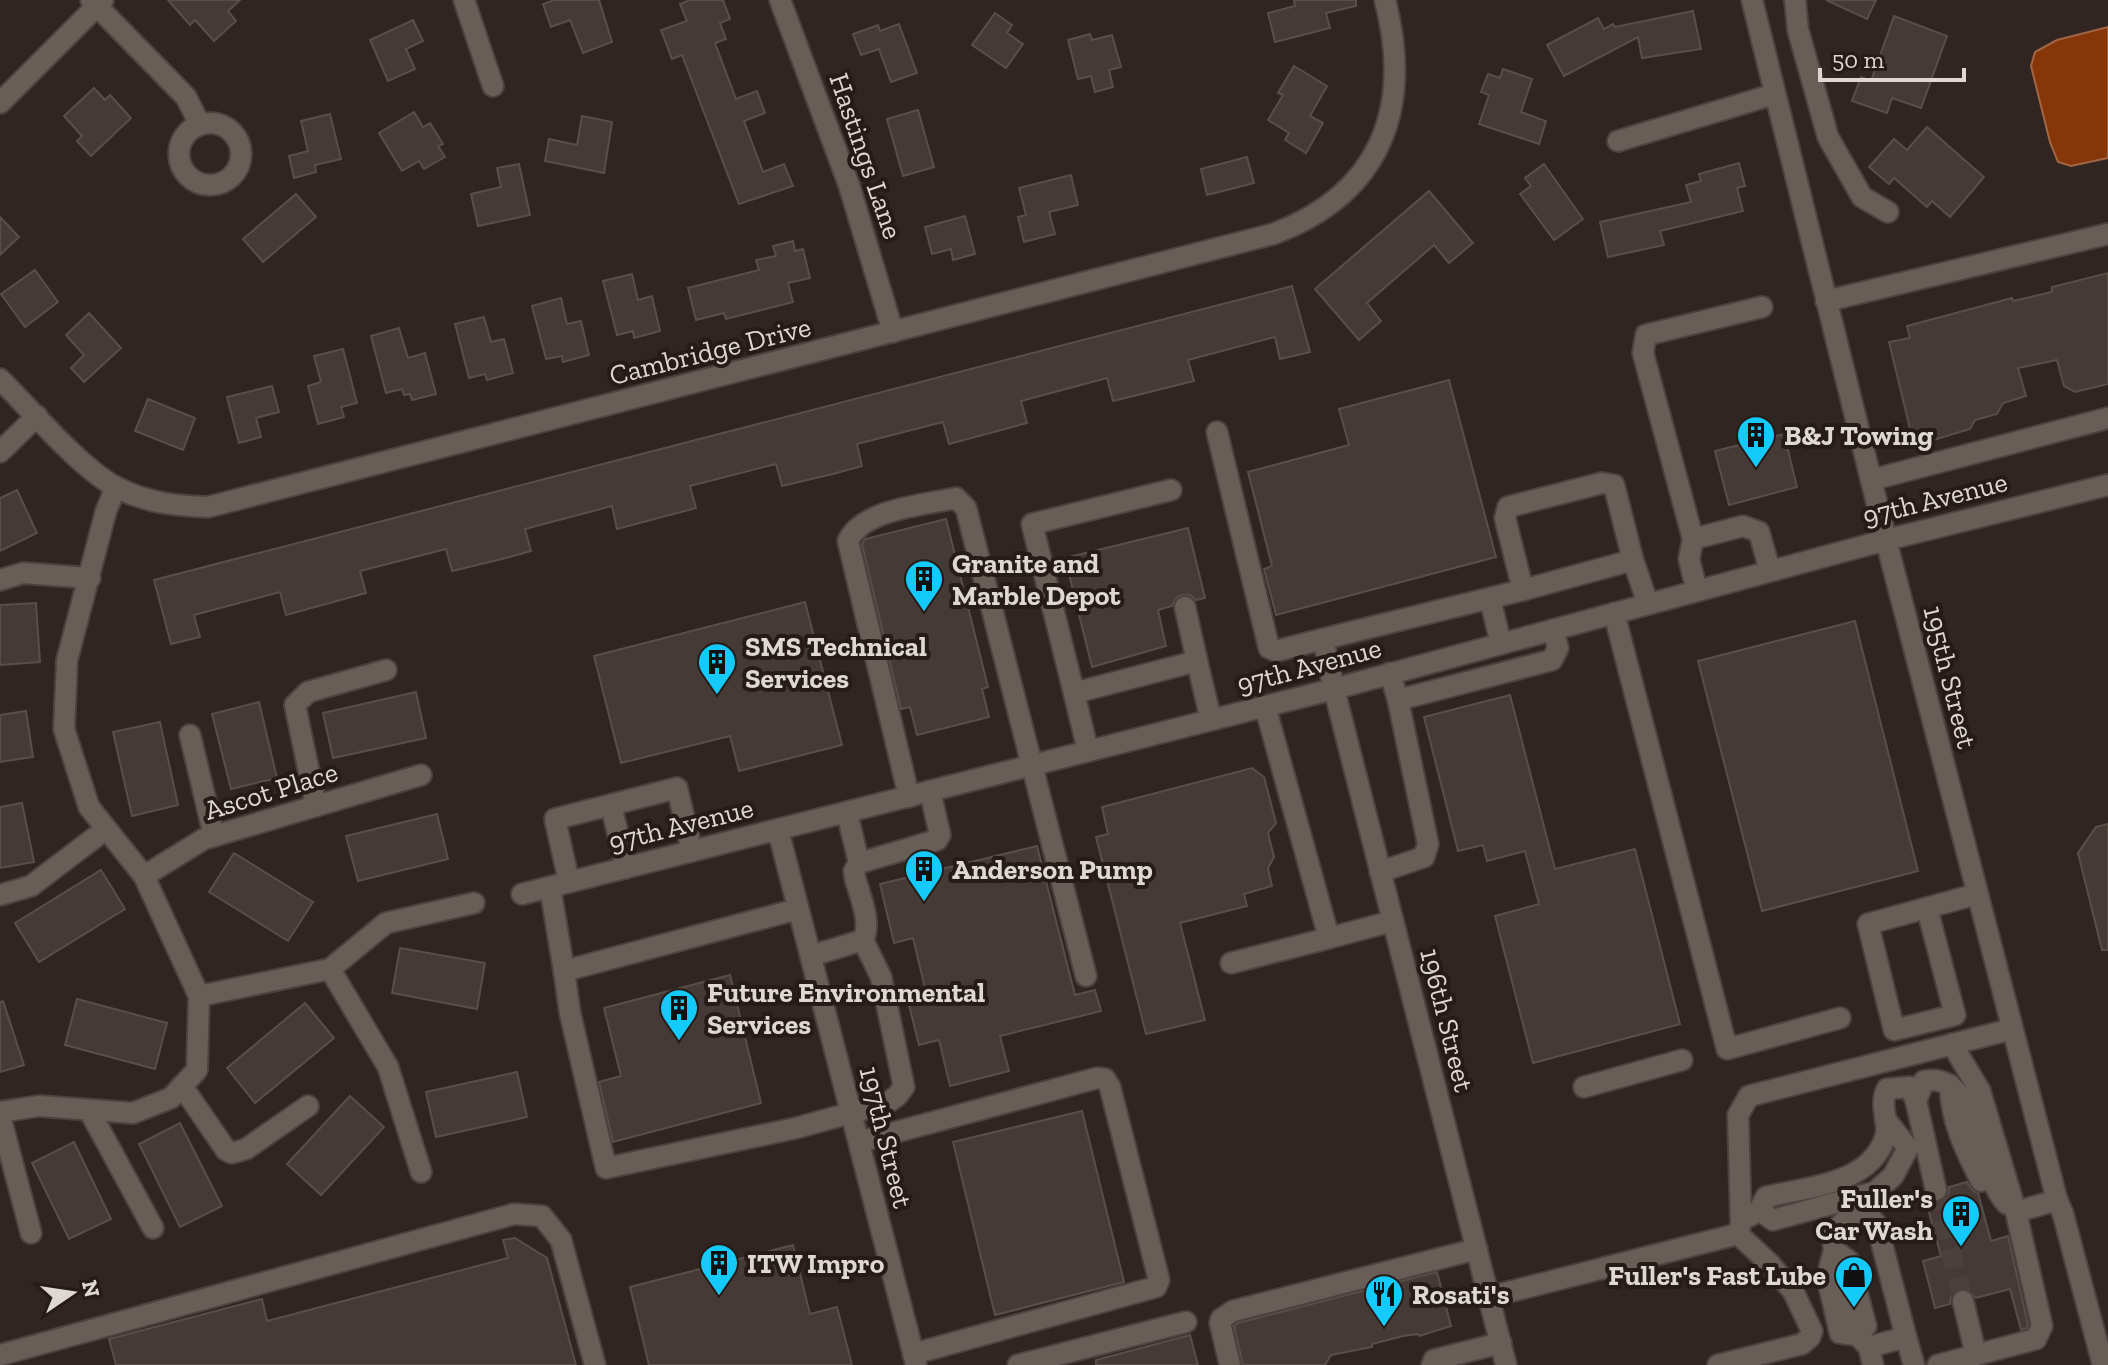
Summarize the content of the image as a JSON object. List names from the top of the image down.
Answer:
{
  "streets": {
    "street": [
      "Hastings Lane",
      "Cambridge Drive",
      "97th Avenue",
      "195th Street",
      "Ascot Place",
      "196th Street",
      "197th Street"
    ]
  },
  "crossings": [
    ["Hastings Lane", "Cambridge Drive"],
    ["97th Avenue", "195th Street"],
    ["97th Avenue", "196th Street"],
    ["97th Avenue", "197th Street"]
  ],
  "places": {
    "building": [
      "B&J Towing",
      "Granite and Marble Depot",
      "SMS Technical Services",
      "Anderson Pump",
      "Future Environmental Services",
      "Fuller's Car Wash",
      "ITW Impro"
    ],
    "shop": ["Fuller's Fast Lube"],
    "restaurant": ["Rosati's"]
  },
  "scale_bar": "50 m",
  "north": "right"
}
